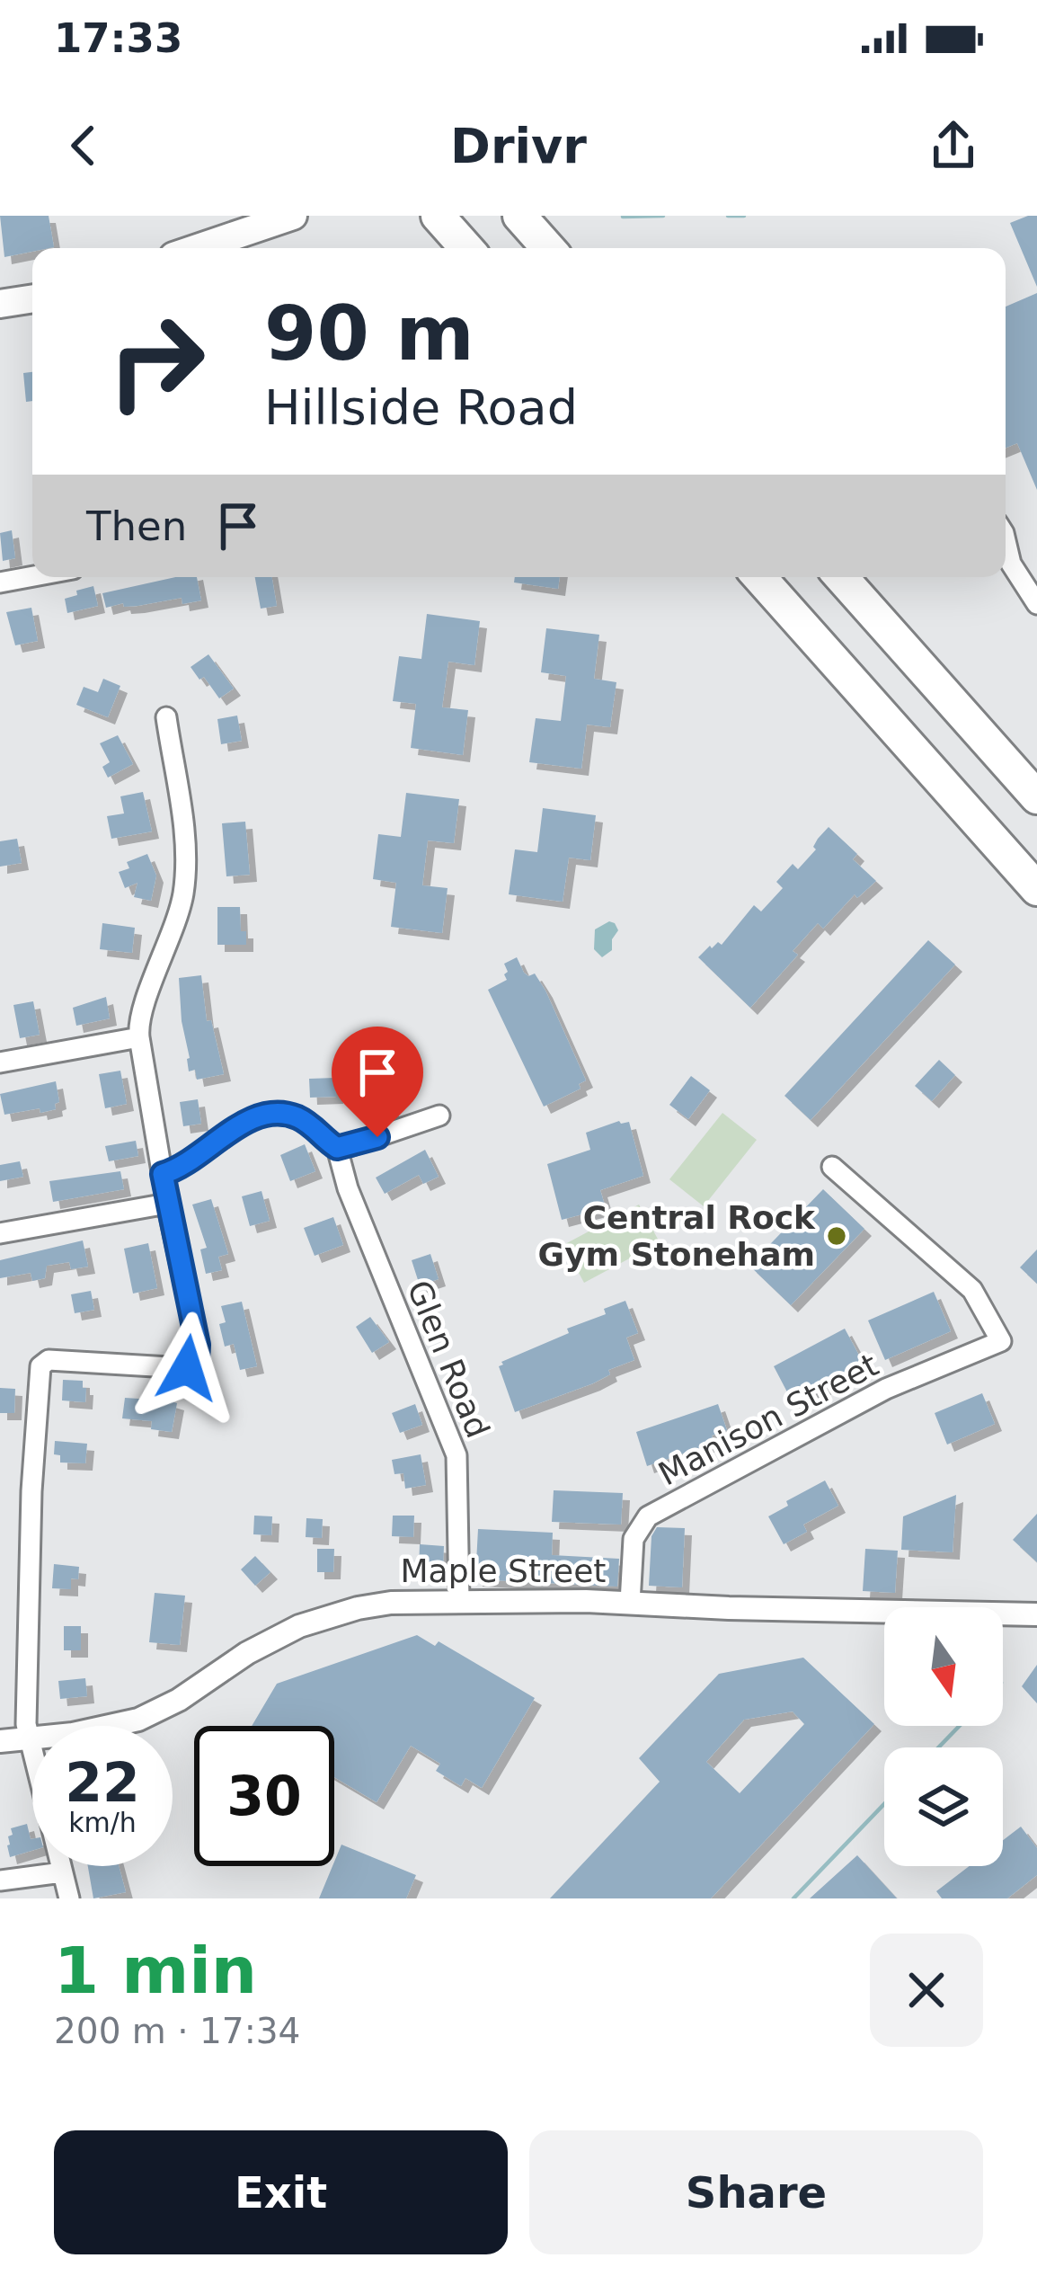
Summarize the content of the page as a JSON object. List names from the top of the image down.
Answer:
{
  "streets": {
    "street": ["Glen Road", "Manison Street", "Maple Street"]
  },
  "crossings": [
    ["Glen Road", "Maple Street"],
    ["Manison Street", "Maple Street"]
  ],
  "places": ["Central Rock Gym Stoneham"],
  "north": "bottom",
  "page": {
    "status": "17:33",
    "header": "Drivr",
    "turn": ["90 m", "Hillside Road"],
    "then": "Then",
    "speed": "22 km/h",
    "limit": "30",
    "heading": ["1 min", "200 m · 17:34"],
    "buttons": ["Exit", "Share"]
  }
}
